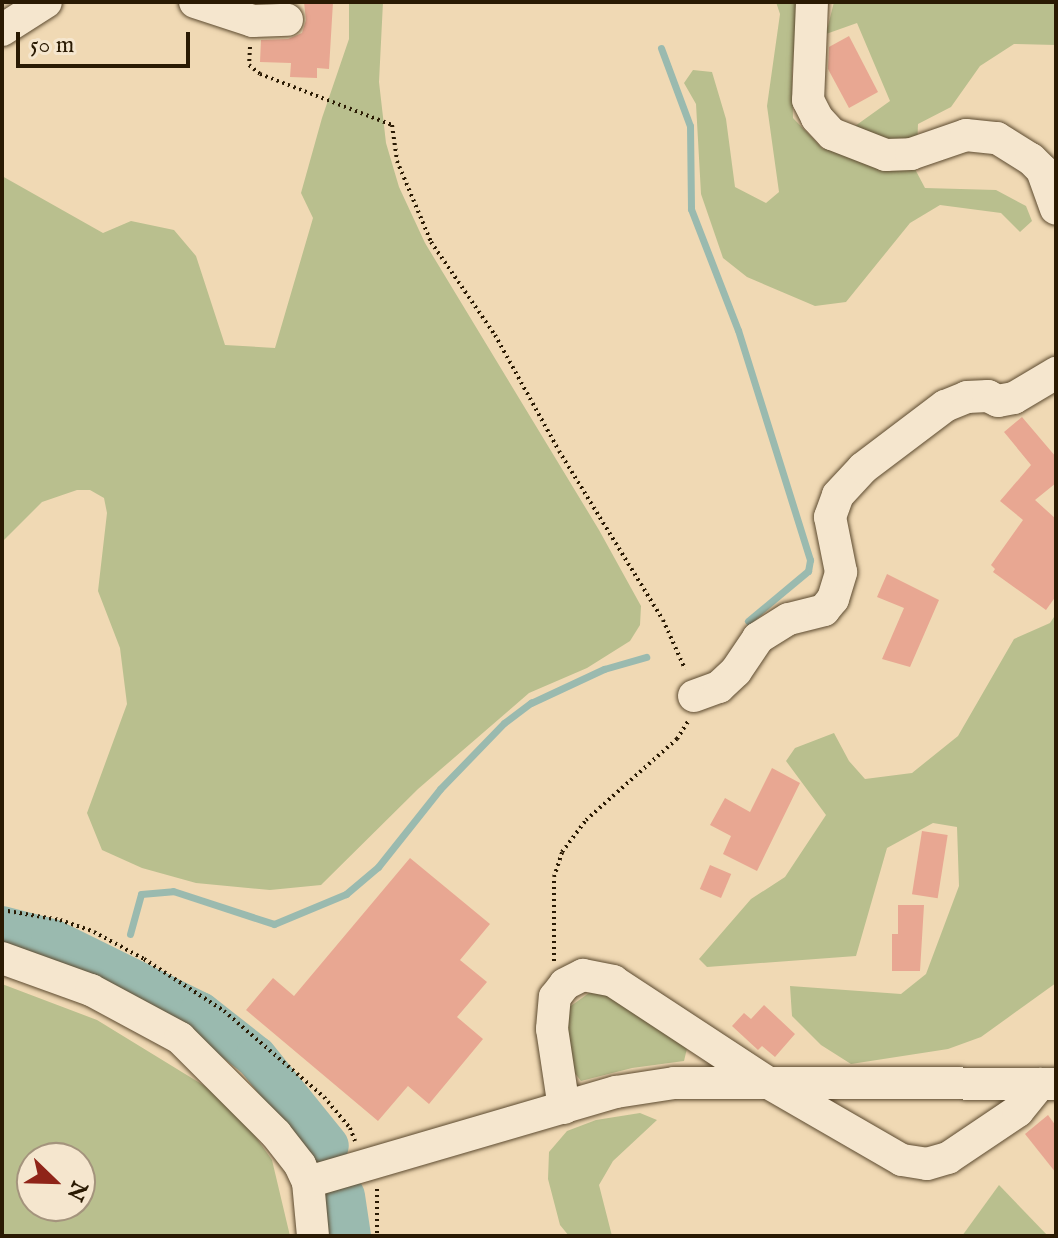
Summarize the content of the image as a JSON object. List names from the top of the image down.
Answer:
{
  "scale_bar": "50 m",
  "north": "bottom right"
}
